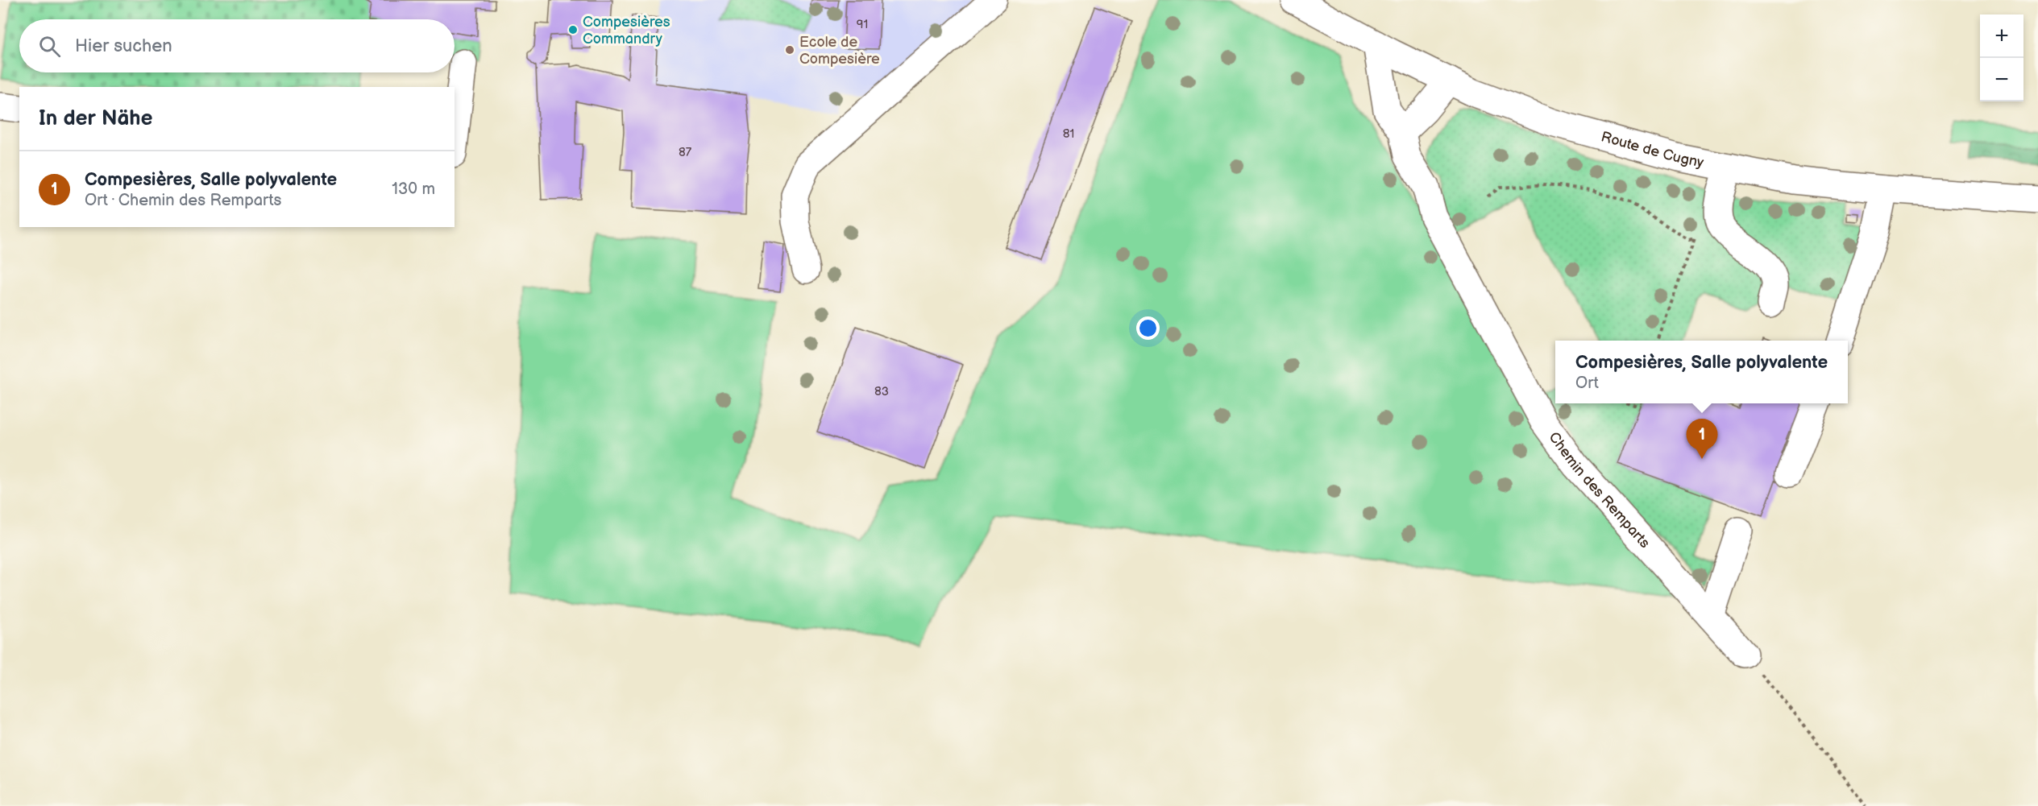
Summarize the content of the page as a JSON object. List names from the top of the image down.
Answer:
{
  "streets": {
    "street": ["Route de Cugny", "Chemin des Remparts"]
  },
  "crossings": [
    ["Route de Cugny", "Chemin des Remparts"]
  ],
  "places": ["Compesières Commandry", "Ecole de Compesière"],
  "house_numbers": [
    "91",
    "81",
    "87",
    "83"
  ],
  "page": {
    "map_buttons": ["+", "−"],
    "search": "Hier suchen",
    "heading": "In der Nähe",
    "list": [
      {
        "mark": "1",
        "name": "Compesières, Salle polyvalente",
        "note": "Ort · Chemin des Remparts",
        "value": "130 m"
      }
    ],
    "popup": ["Compesières, Salle polyvalente", "Ort"],
    "pins": "1"
  }
}
